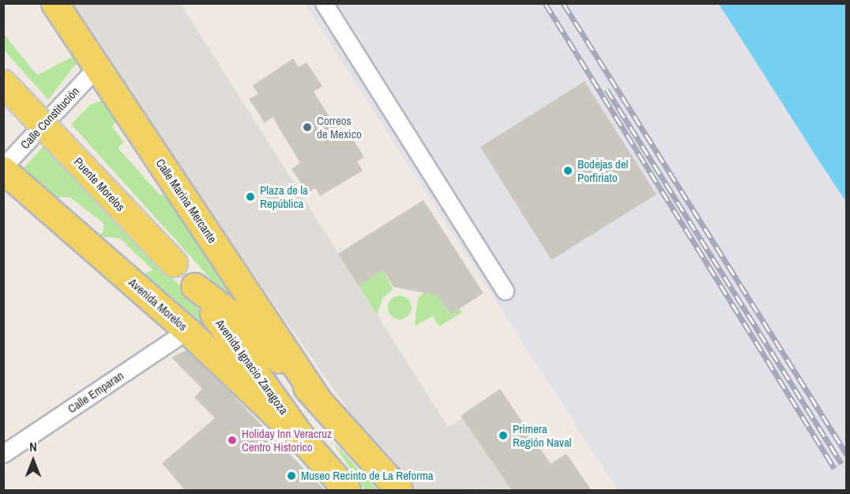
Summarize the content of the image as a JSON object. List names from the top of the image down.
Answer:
{
  "streets": {
    "main road": [
      "Puente Morelos",
      "Calle Marina Mercante",
      "Avenida Morelos",
      "Avenida Ignacio Zaragoza"
    ],
    "street": ["Calle Constitución", "Calle Emparan"]
  },
  "crossings": [
    ["Calle Constitución", "Calle Marina Mercante"],
    ["Calle Constitución", "Avenida Morelos"],
    ["Puente Morelos", "Calle Marina Mercante"],
    ["Puente Morelos", "Avenida Ignacio Zaragoza"],
    ["Calle Marina Mercante", "Avenida Ignacio Zaragoza"],
    ["Avenida Morelos", "Avenida Ignacio Zaragoza"],
    ["Avenida Morelos", "Calle Emparan"]
  ],
  "places": [
    "Correos de Mexico",
    "Bodejas del Porfiriato",
    "Plaza de la República",
    "Primera Región Naval",
    "Holiday Inn Veracruz Centro Historico",
    "Museo Recinto de La Reforma"
  ],
  "north": "top"
}
